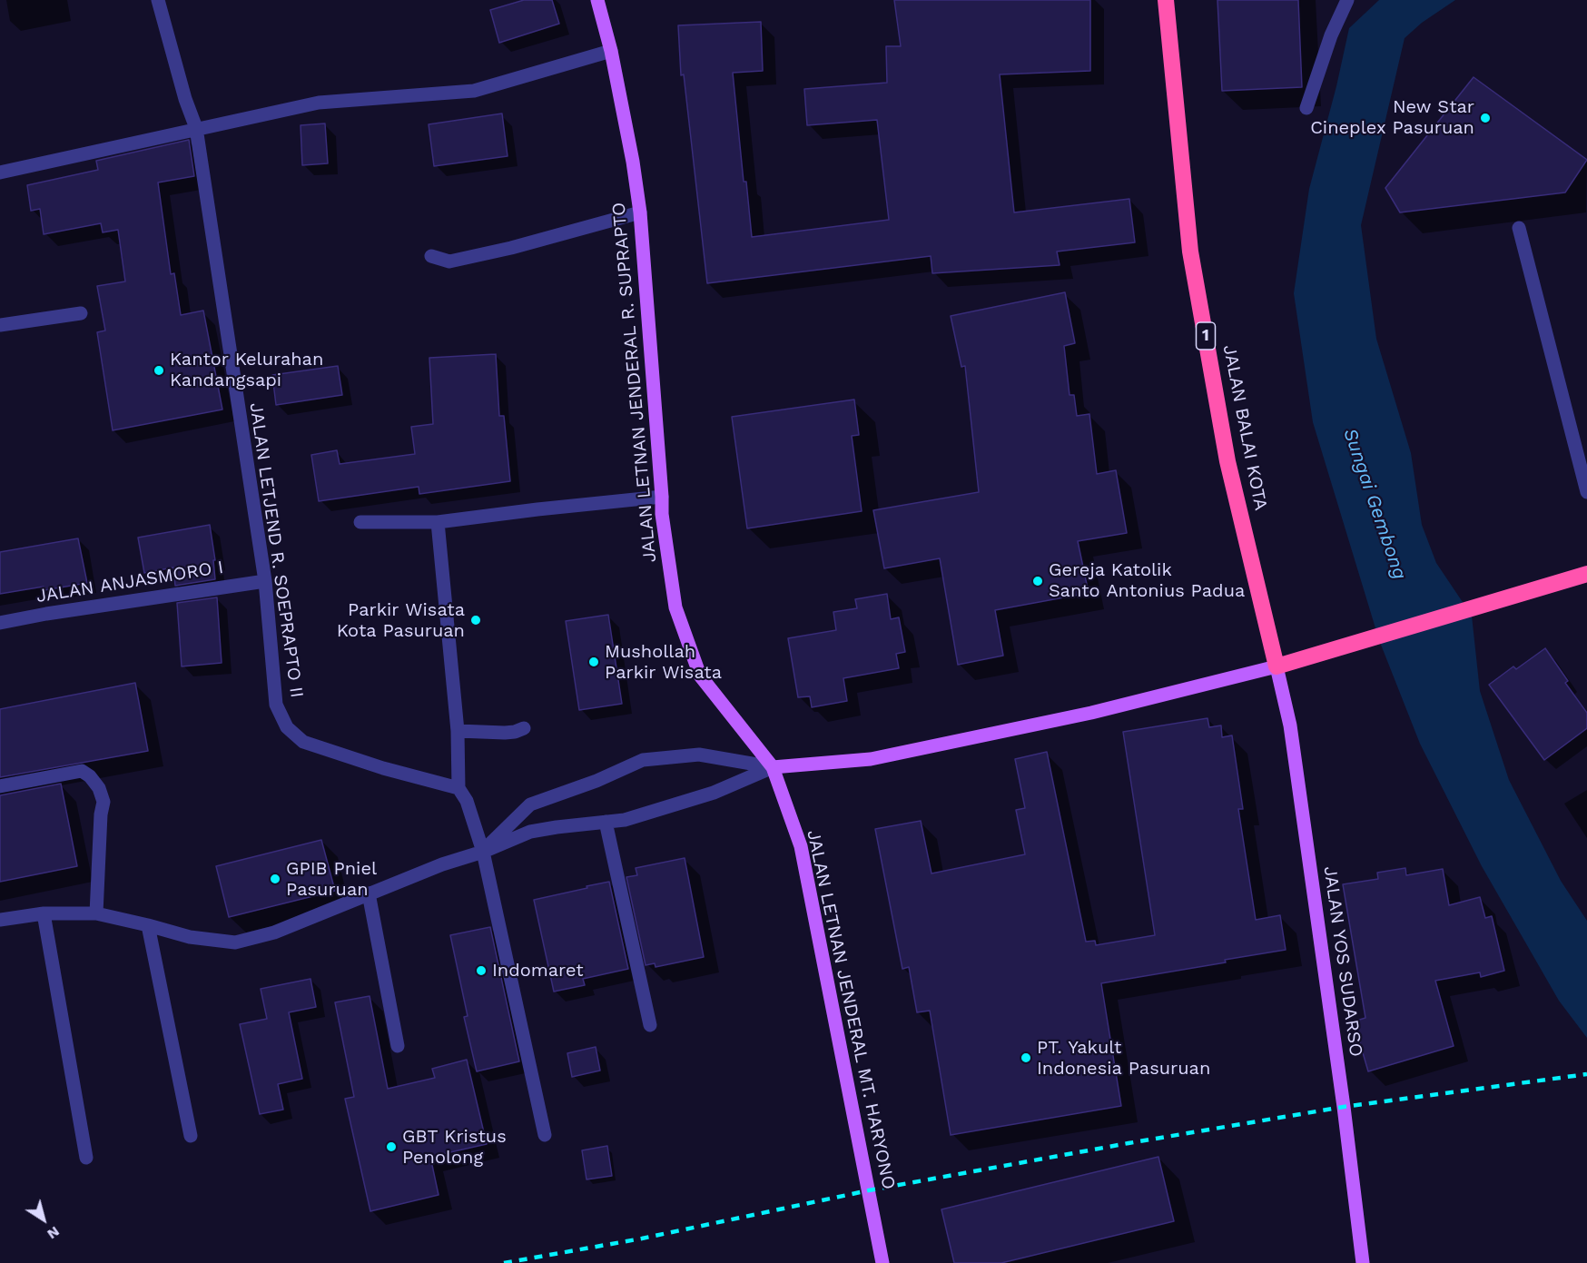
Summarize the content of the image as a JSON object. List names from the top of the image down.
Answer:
{
  "streets": {
    "highway": ["1", "JALAN BALAI KOTA"],
    "main road": ["JALAN LETNAN JENDERAL R. SUPRAPTO", "JALAN YOS SUDARSO", "JALAN LETNAN JENDERAL MT. HARYONO"],
    "street": ["JALAN LETJEND R. SOEPRAPTO II", "JALAN ANJASMORO I"]
  },
  "crossings": [
    ["JALAN LETNAN JENDERAL R. SUPRAPTO", "JALAN LETNAN JENDERAL MT. HARYONO"],
    ["JALAN BALAI KOTA", "JALAN YOS SUDARSO"],
    ["JALAN LETJEND R. SOEPRAPTO II", "JALAN ANJASMORO I"]
  ],
  "water": ["Sungai Gembong"],
  "places": [
    "New Star Cineplex Pasuruan",
    "Kantor Kelurahan Kandangsapi",
    "Gereja Katolik Santo Antonius Padua",
    "Parkir Wisata Kota Pasuruan",
    "Mushollah Parkir Wisata",
    "GPIB Pniel Pasuruan",
    "Indomaret",
    "PT. Yakult Indonesia Pasuruan",
    "GBT Kristus Penolong"
  ],
  "north": "bottom right"
}
